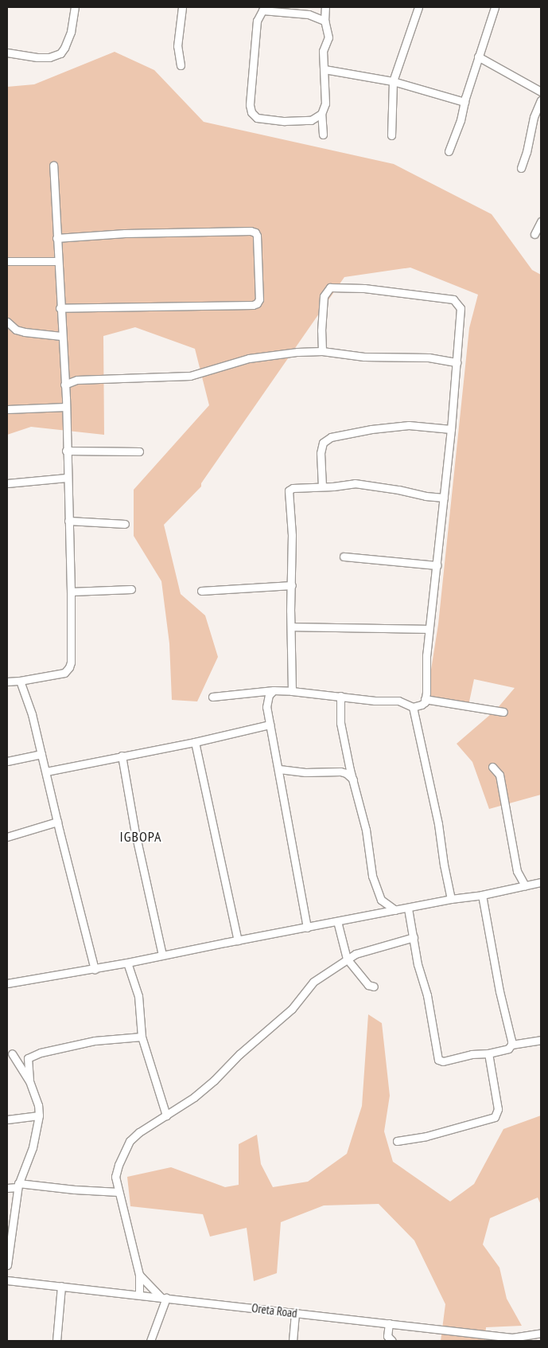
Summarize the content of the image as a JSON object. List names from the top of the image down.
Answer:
{
  "streets": {
    "street": ["Oreta Road"]
  },
  "districts": ["IGBOPA"]
}
